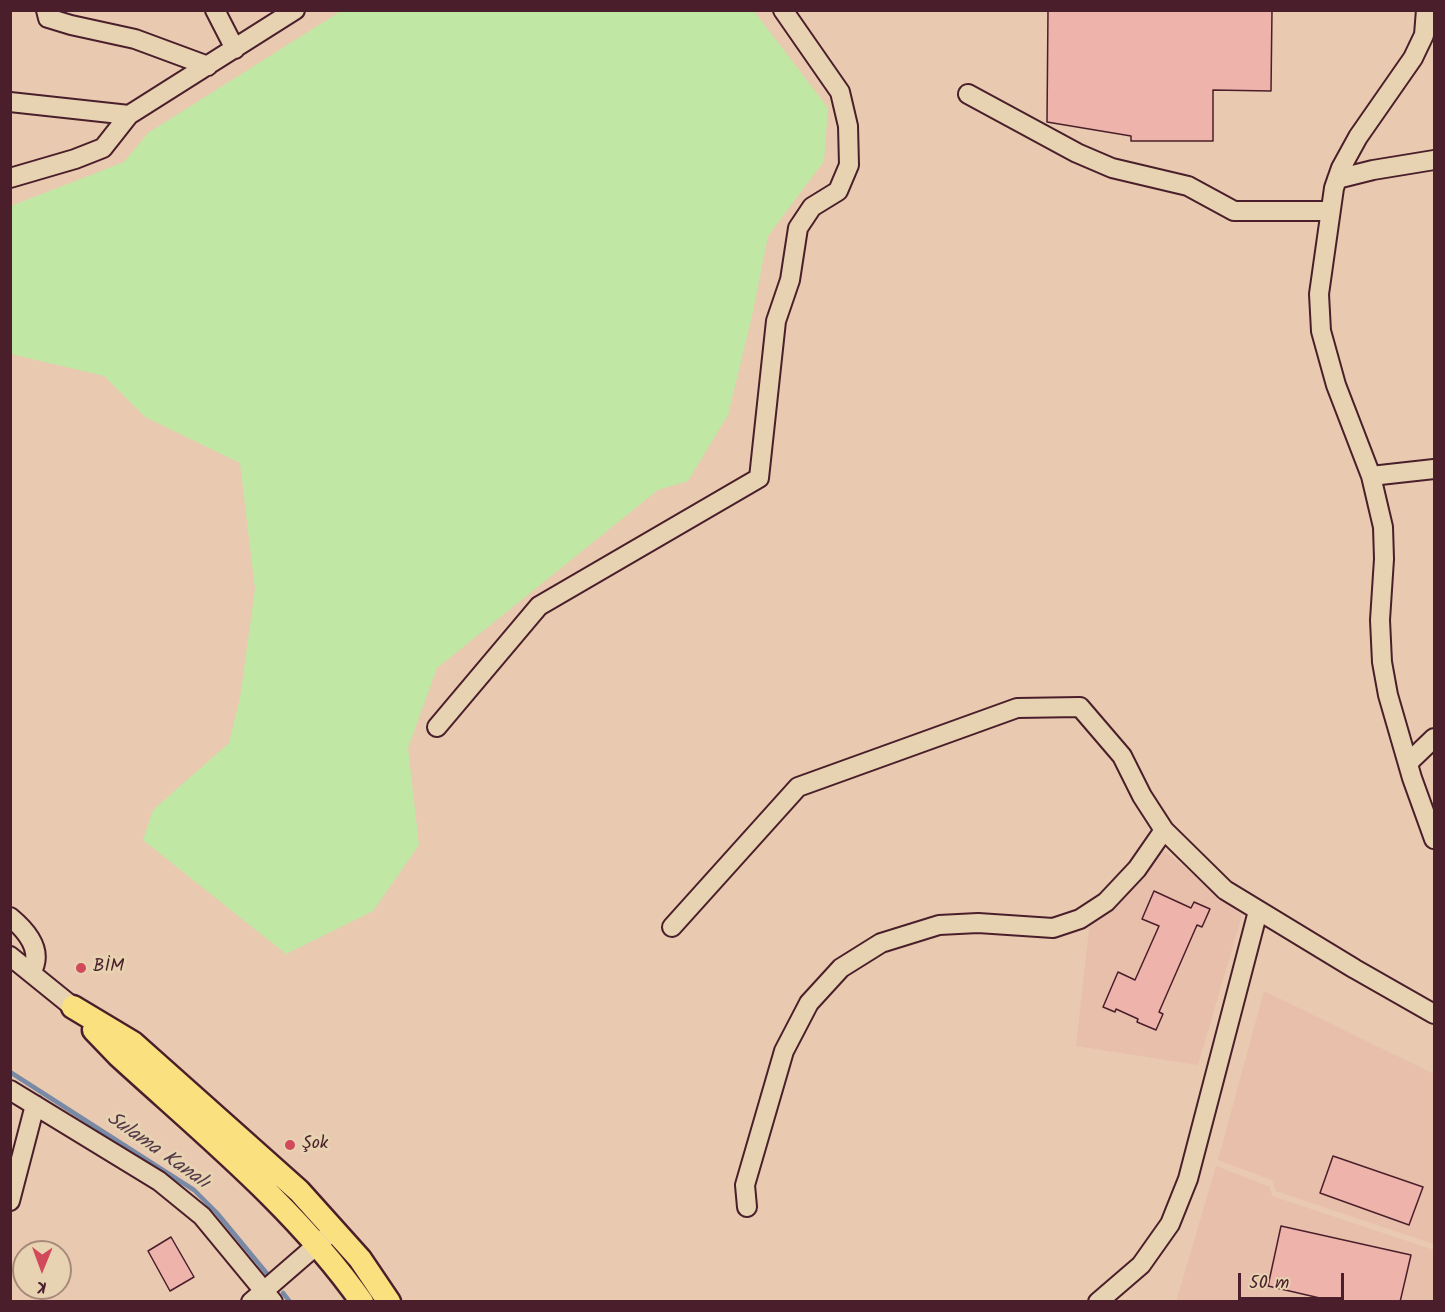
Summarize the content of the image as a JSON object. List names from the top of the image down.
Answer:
{
  "water": ["Sulama Kanalı"],
  "places": ["BİM", "Şok"],
  "scale_bar": "50 m",
  "north": "bottom"
}
